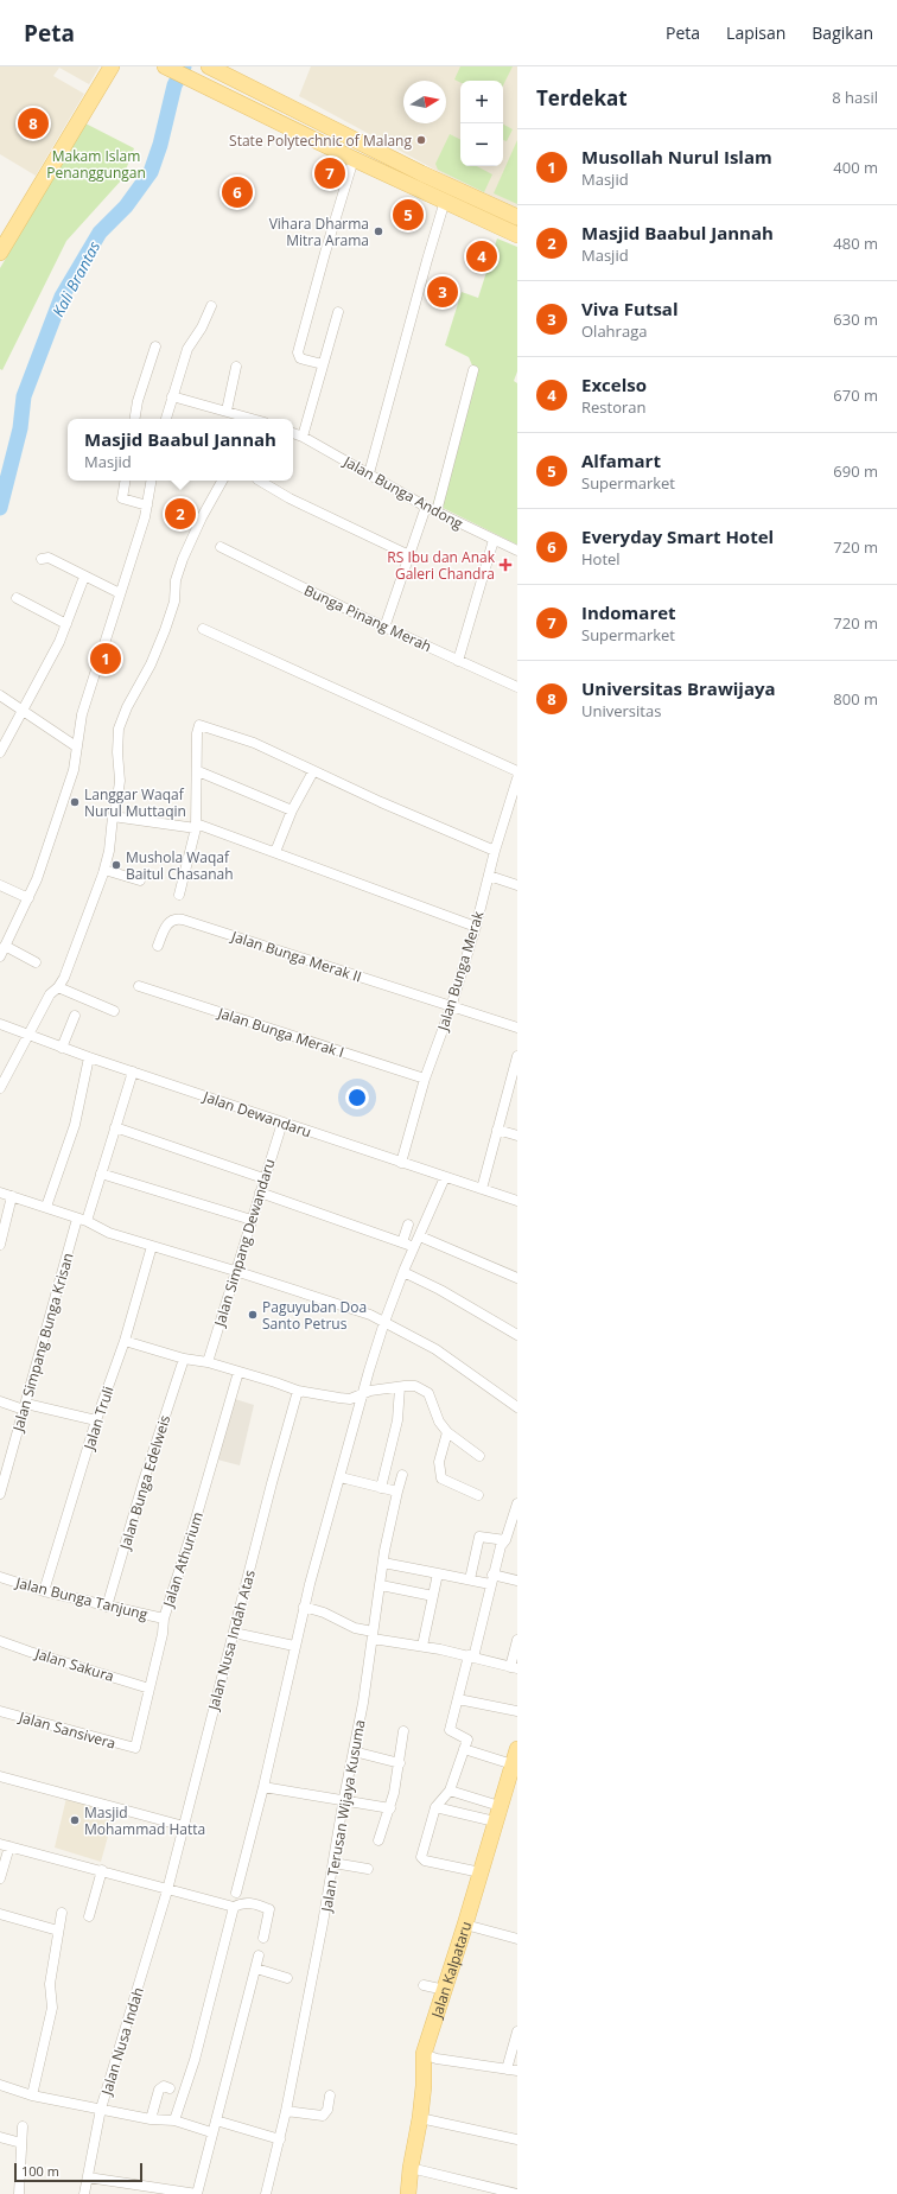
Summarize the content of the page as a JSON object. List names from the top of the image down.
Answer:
{
  "streets": {
    "main road": ["Jalan Kalpataru"],
    "street": [
      "Jalan Bunga Andong",
      "Bunga Pinang Merah",
      "Jalan Bunga Merak II",
      "Jalan Bunga Merak",
      "Jalan Bunga Merak I",
      "Jalan Dewandaru",
      "Jalan Simpang Dewandaru",
      "Jalan Simpang Bunga Krisan",
      "Jalan Truli",
      "Jalan Bunga Edelweis",
      "Jalan Athurium",
      "Jalan Bunga Tanjung",
      "Jalan Nusa Indah Atas",
      "Jalan Sakura",
      "Jalan Sansivera",
      "Jalan Terusan Wijaya Kusuma",
      "Jalan Nusa Indah"
    ]
  },
  "crossings": [
    ["Jalan Bunga Merak II", "Jalan Bunga Merak"],
    ["Jalan Bunga Merak", "Jalan Bunga Merak I"],
    ["Jalan Bunga Merak", "Jalan Dewandaru"],
    ["Jalan Dewandaru", "Jalan Simpang Dewandaru"],
    ["Jalan Dewandaru", "Jalan Simpang Bunga Krisan"],
    ["Jalan Truli", "Jalan Bunga Tanjung"],
    ["Jalan Bunga Edelweis", "Jalan Bunga Tanjung"],
    ["Jalan Athurium", "Jalan Bunga Tanjung"],
    ["Jalan Athurium", "Jalan Sakura"],
    ["Jalan Athurium", "Jalan Sansivera"],
    ["Jalan Nusa Indah Atas", "Jalan Nusa Indah"]
  ],
  "water": ["Kali Brantas"],
  "parks": ["Makam Islam Penanggungan"],
  "places": {
    "other": [
      "State Polytechnic of Malang",
      "Vihara Dharma Mitra Arama",
      "Langgar Waqaf Nurul Muttaqin",
      "Mushola Waqaf Baitul Chasanah",
      "Paguyuban Doa Santo Petrus",
      "Masjid Mohammad Hatta"
    ],
    "health": ["RS Ibu dan Anak Galeri Chandra"]
  },
  "scale_bar": "100 m",
  "north": "right",
  "page": {
    "header": "Peta",
    "nav": ["Peta", "Lapisan", "Bagikan"],
    "heading": ["Terdekat", "8 hasil"],
    "map_buttons": ["+", "−"],
    "pins": [
      "8",
      "7",
      "6",
      "5",
      "4",
      "3",
      "2",
      "1"
    ],
    "list": [
      {
        "mark": "1",
        "name": "Musollah Nurul Islam",
        "note": "Masjid",
        "value": "400 m"
      },
      {
        "mark": "2",
        "name": "Masjid Baabul Jannah",
        "note": "Masjid",
        "value": "480 m"
      },
      {
        "mark": "3",
        "name": "Viva Futsal",
        "note": "Olahraga",
        "value": "630 m"
      },
      {
        "mark": "4",
        "name": "Excelso",
        "note": "Restoran",
        "value": "670 m"
      },
      {
        "mark": "5",
        "name": "Alfamart",
        "note": "Supermarket",
        "value": "690 m"
      },
      {
        "mark": "6",
        "name": "Everyday Smart Hotel",
        "note": "Hotel",
        "value": "720 m"
      },
      {
        "mark": "7",
        "name": "Indomaret",
        "note": "Supermarket",
        "value": "720 m"
      },
      {
        "mark": "8",
        "name": "Universitas Brawijaya",
        "note": "Universitas",
        "value": "800 m"
      }
    ],
    "popup": ["Masjid Baabul Jannah", "Masjid"],
    "scale": "100 m"
  }
}
